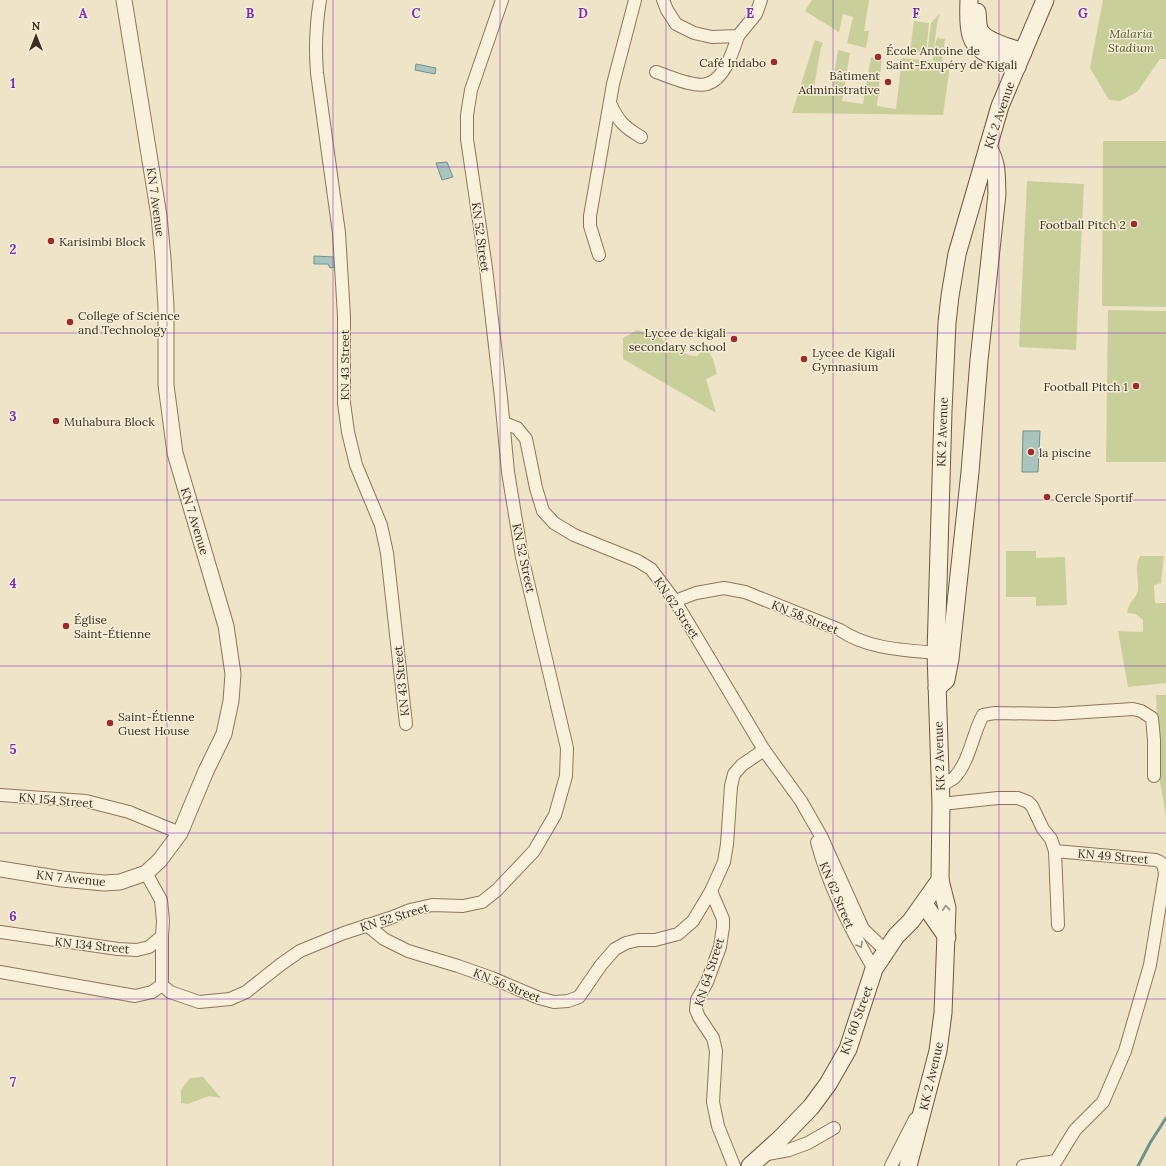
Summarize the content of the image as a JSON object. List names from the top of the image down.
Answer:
{
  "streets": {
    "main road": ["KK 2 Avenue", "KN 60 Street"],
    "street": [
      "KN 7 Avenue",
      "KN 52 Street",
      "KN 43 Street",
      "KN 62 Street",
      "KN 58 Street",
      "KN 154 Street",
      "KN 49 Street",
      "KN 134 Street",
      "KN 64 Street",
      "KN 56 Street"
    ]
  },
  "crossings": [
    ["KK 2 Avenue", "KN 58 Street"],
    ["KN 7 Avenue", "KN 154 Street"],
    ["KN 52 Street", "KN 62 Street"],
    ["KN 52 Street", "KN 56 Street"],
    ["KN 62 Street", "KN 58 Street"],
    ["KN 62 Street", "KN 56 Street"],
    ["KN 62 Street", "KN 60 Street"],
    ["KN 64 Street", "KN 56 Street"]
  ],
  "parks": ["Malaria Stadium"],
  "places": [
    "École Antoine de Saint-Exupéry de Kigali",
    "Café Indabo",
    "Bâtiment Administrative",
    "Football Pitch 2",
    "Karisimbi Block",
    "College of Science and Technology",
    "Lycee de kigali secondary school",
    "Lycee de Kigali Gymnasium",
    "Football Pitch 1",
    "Muhabura Block",
    "la piscine",
    "Cercle Sportif",
    "Église Saint-Étienne",
    "Saint-Étienne Guest House"
  ],
  "north": "top",
  "grid": {
    "columns": [
      "A",
      "B",
      "C",
      "D",
      "E",
      "F",
      "G"
    ],
    "rows": [
      "1",
      "2",
      "3",
      "4",
      "5",
      "6",
      "7"
    ]
  }
}
